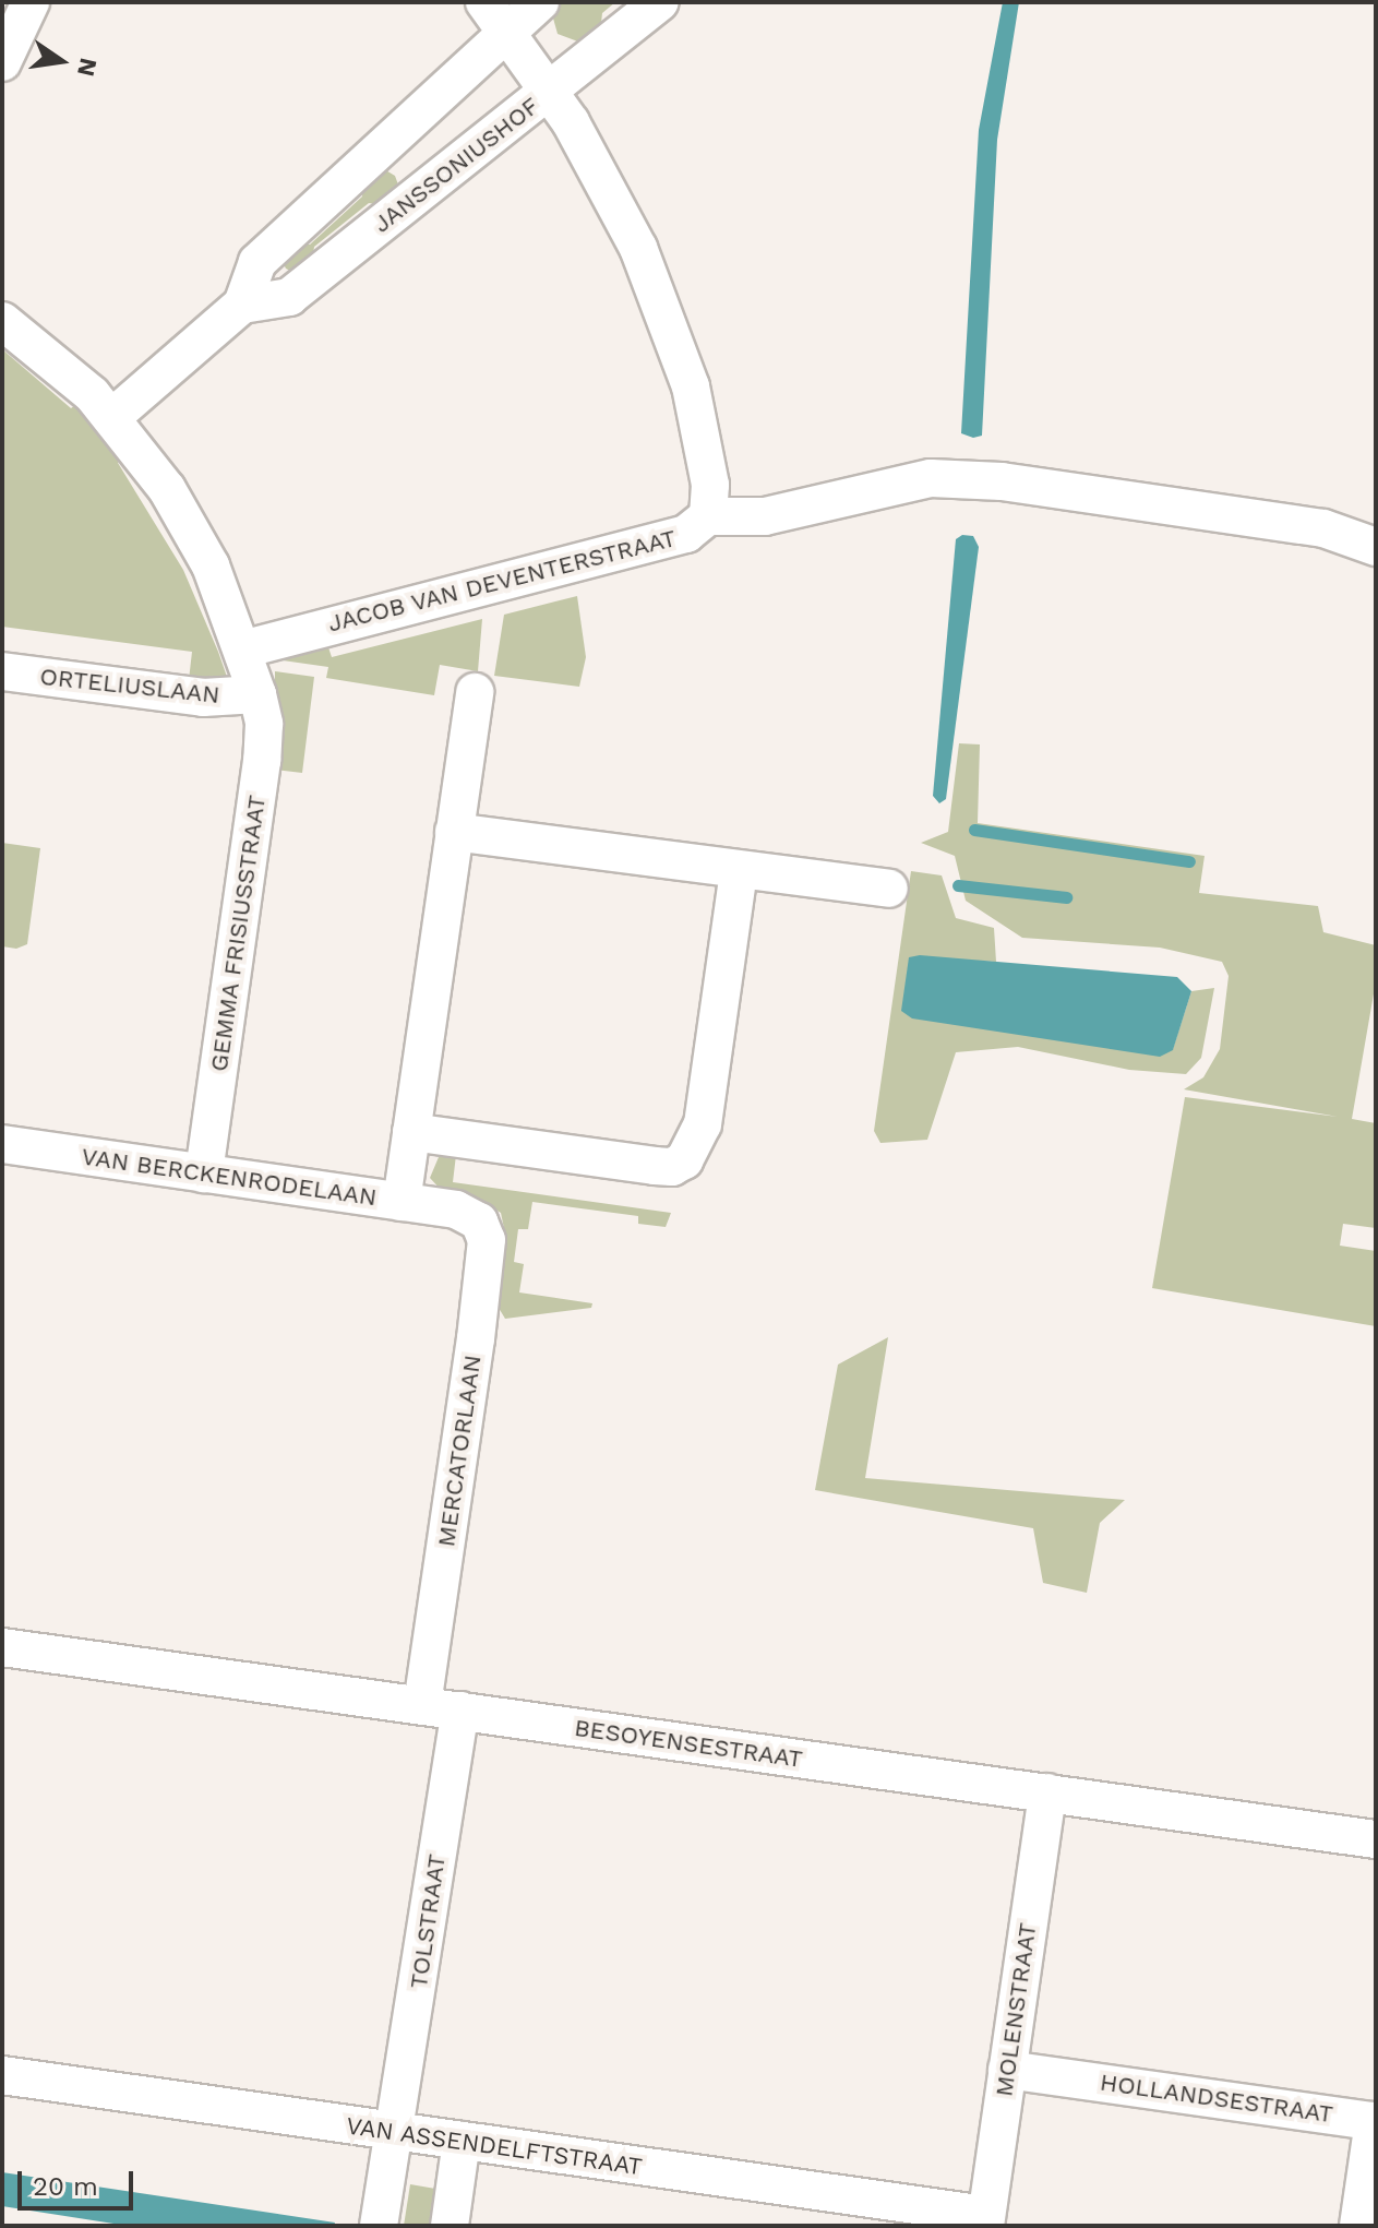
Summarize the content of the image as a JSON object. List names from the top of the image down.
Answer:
{
  "streets": {
    "street": [
      "JANSSONIUSHOF",
      "JACOB VAN DEVENTERSTRAAT",
      "ORTELIUSLAAN",
      "GEMMA FRISIUSSTRAAT",
      "VAN BERCKENRODELAAN",
      "MERCATORLAAN",
      "BESOYENSESTRAAT",
      "TOLSTRAAT",
      "MOLENSTRAAT",
      "HOLLANDSESTRAAT",
      "VAN ASSENDELFTSTRAAT"
    ]
  },
  "crossings": [
    ["JACOB VAN DEVENTERSTRAAT", "GEMMA FRISIUSSTRAAT"],
    ["ORTELIUSLAAN", "GEMMA FRISIUSSTRAAT"],
    ["GEMMA FRISIUSSTRAAT", "VAN BERCKENRODELAAN"],
    ["VAN BERCKENRODELAAN", "MERCATORLAAN"],
    ["MERCATORLAAN", "BESOYENSESTRAAT"],
    ["BESOYENSESTRAAT", "TOLSTRAAT"],
    ["BESOYENSESTRAAT", "MOLENSTRAAT"],
    ["TOLSTRAAT", "VAN ASSENDELFTSTRAAT"],
    ["MOLENSTRAAT", "HOLLANDSESTRAAT"],
    ["MOLENSTRAAT", "VAN ASSENDELFTSTRAAT"]
  ],
  "scale_bar": "20 m",
  "north": "right"
}
